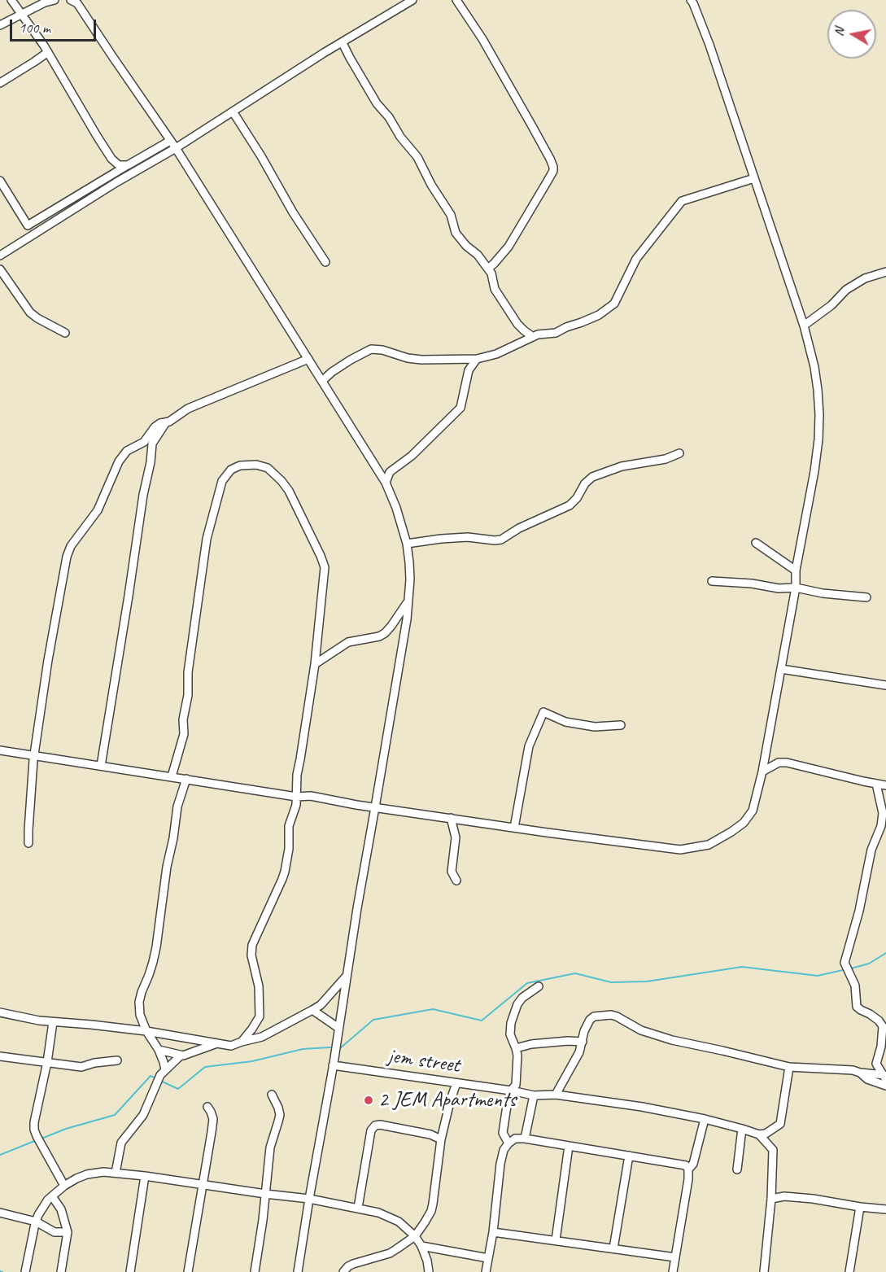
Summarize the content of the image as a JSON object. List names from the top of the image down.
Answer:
{
  "streets": {
    "street": ["jem street"]
  },
  "places": ["2 JEM Apartments"],
  "scale_bar": "100 m",
  "north": "left"
}
